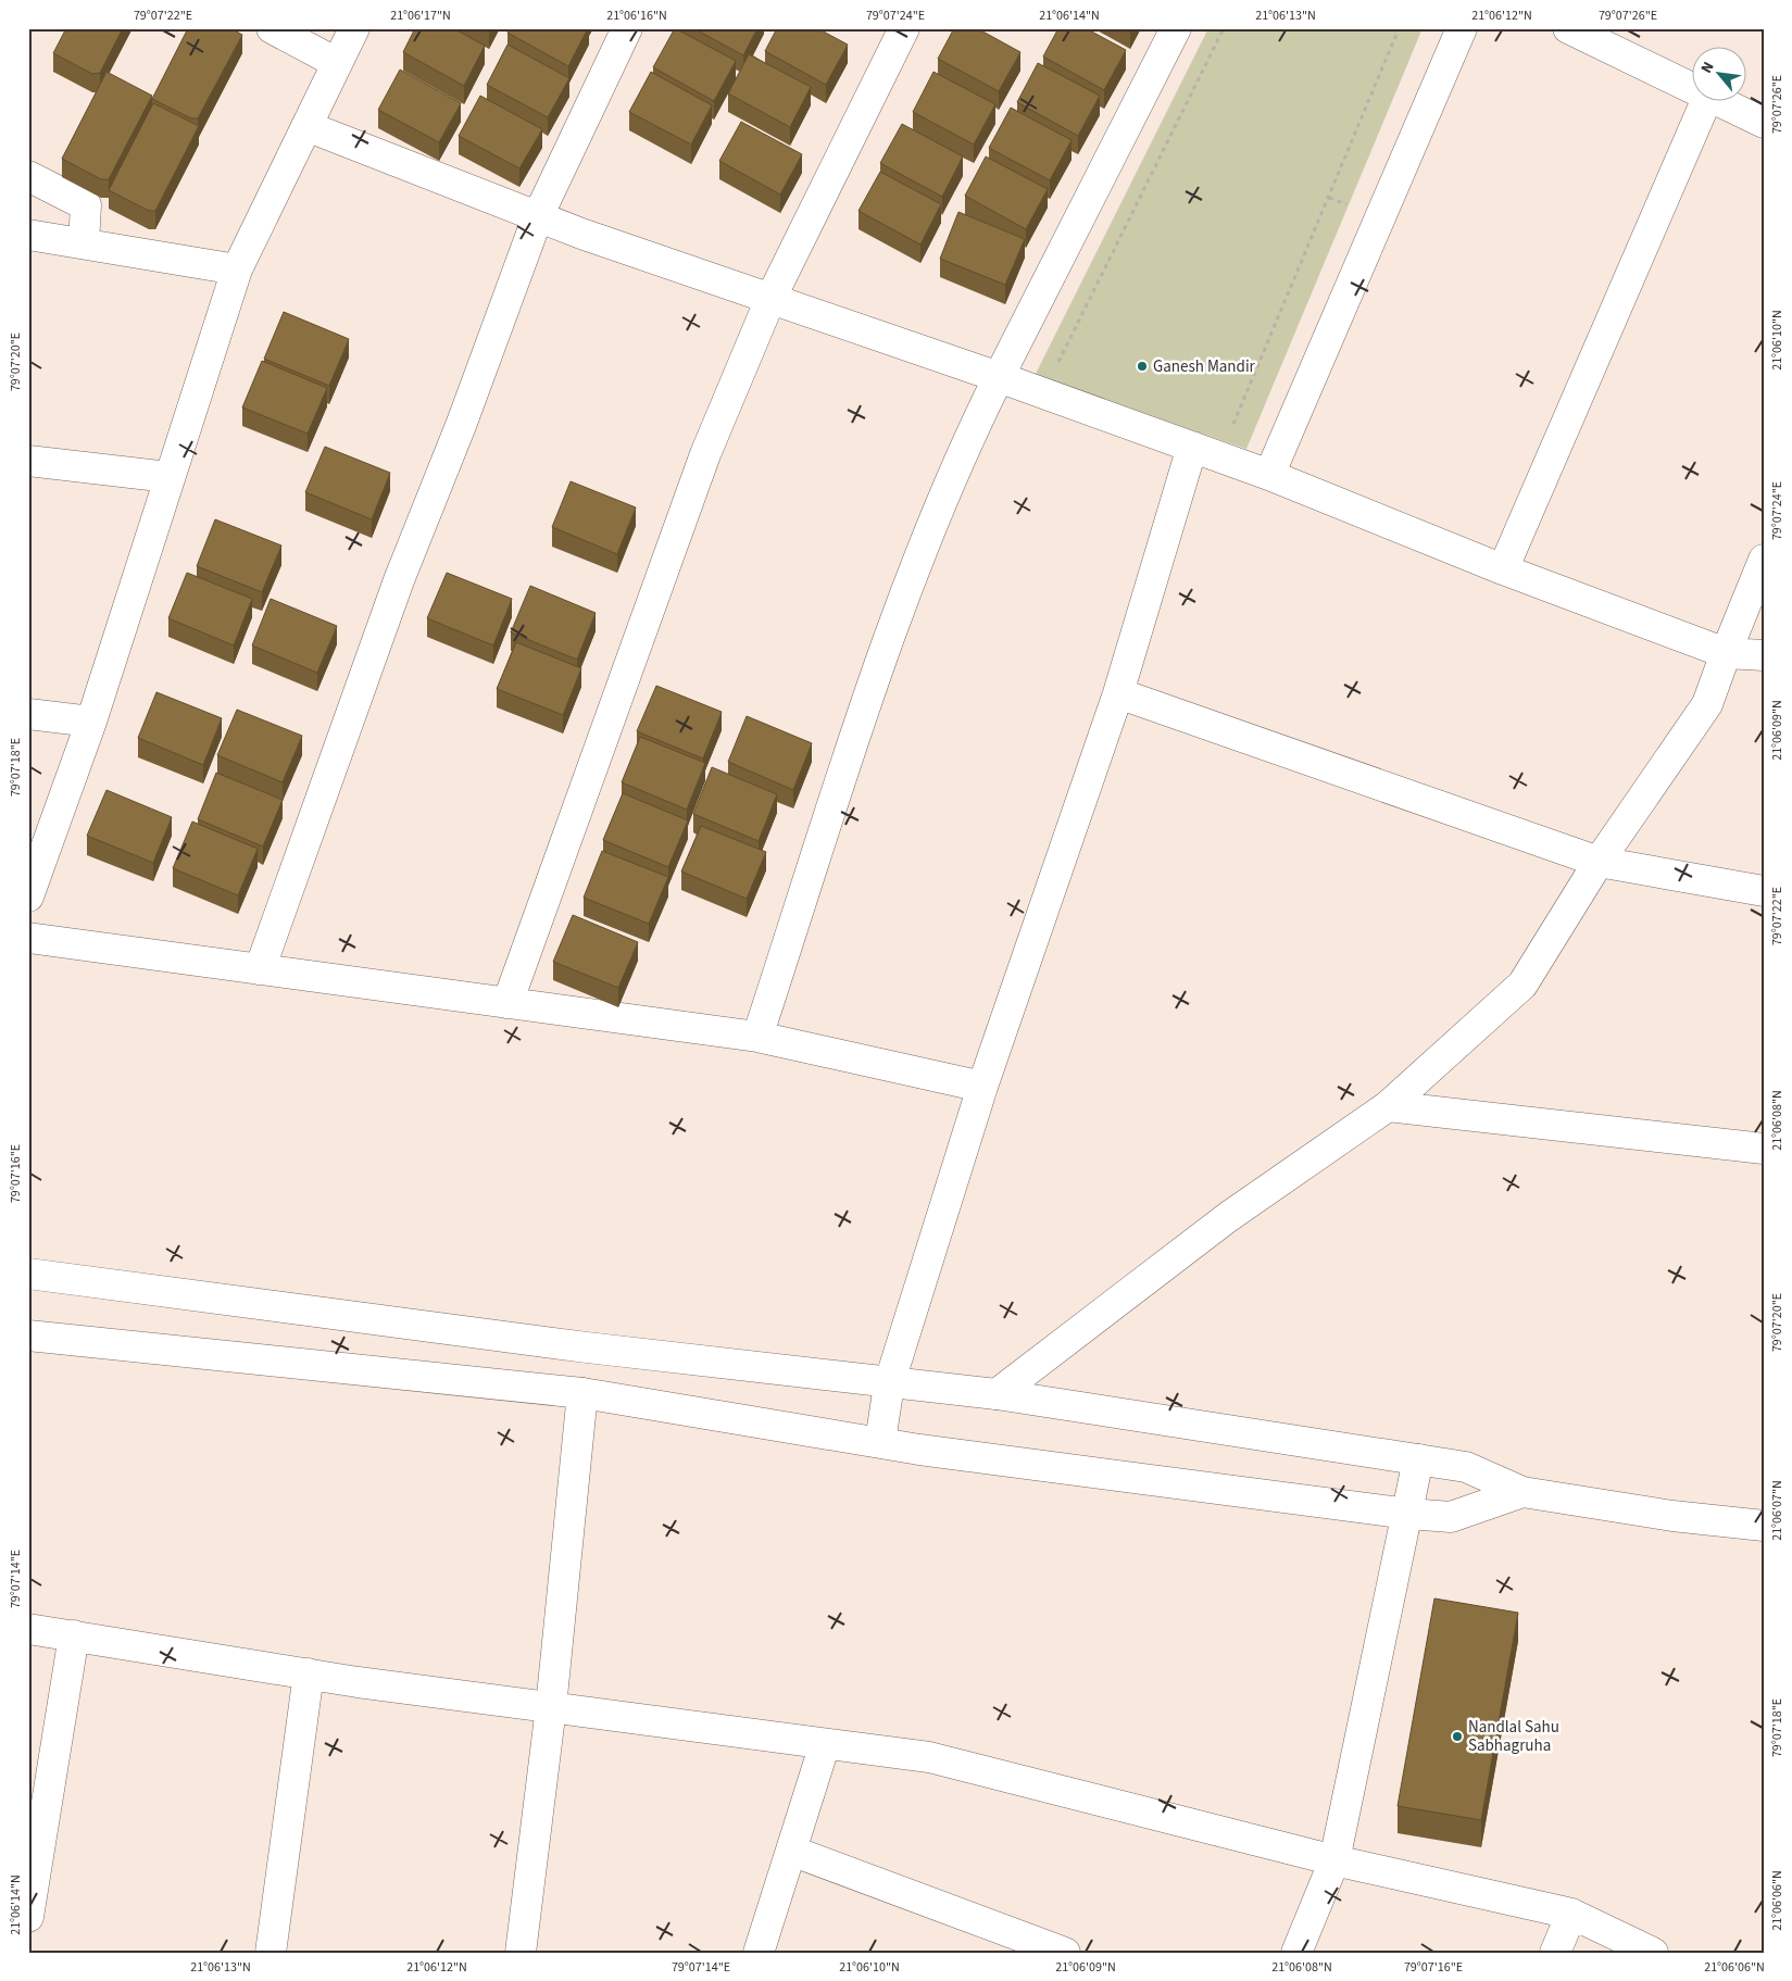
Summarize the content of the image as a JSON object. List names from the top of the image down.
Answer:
{
  "places": ["Ganesh Mandir", "Nandlal Sahu Sabhagruha"],
  "north": "top left",
  "coordinates": [
    "79°07'22\"E",
    "21°06'17\"N",
    "21°06'16\"N",
    "79°07'24\"E",
    "21°06'14\"N",
    "21°06'13\"N",
    "21°06'12\"N",
    "79°07'26\"E",
    "21°06'10\"N",
    "79°07'20\"E",
    "21°06'09\"N",
    "79°07'18\"E",
    "21°06'08\"N",
    "79°07'16\"E",
    "21°06'07\"N",
    "79°07'14\"E",
    "21°06'06\"N"
  ]
}
